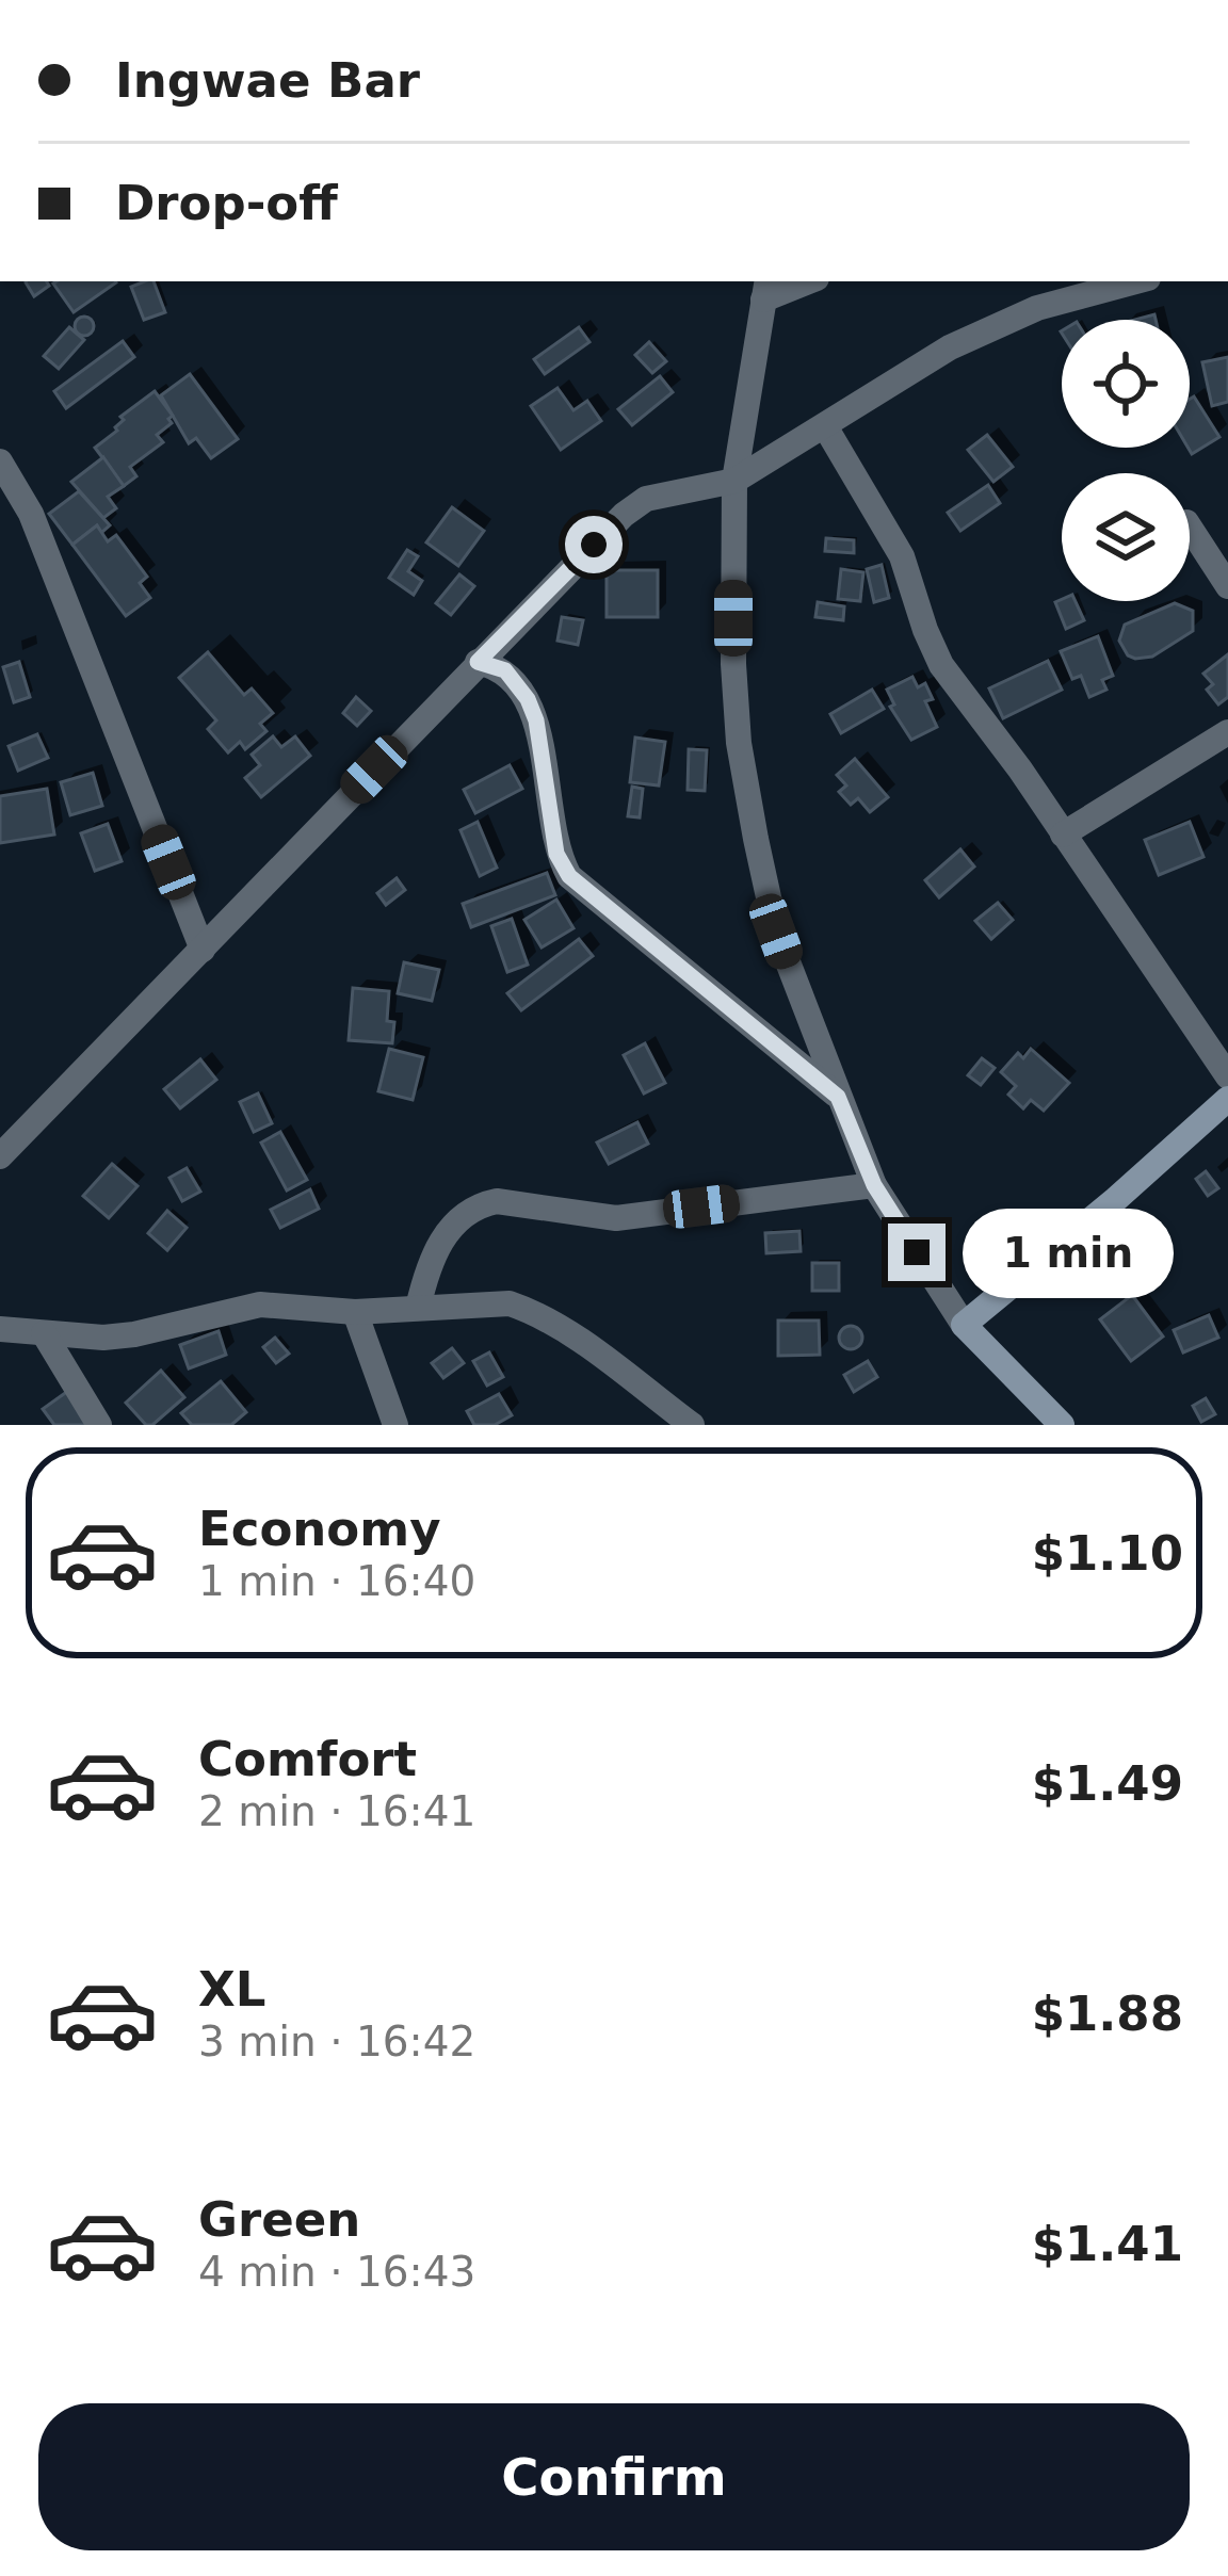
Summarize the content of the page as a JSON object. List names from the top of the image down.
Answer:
{
  "page": {
    "banner": ["Ingwae Bar", "Drop-off"],
    "bubble": "1 min",
    "list": [
      {
        "name": "Economy",
        "note": "1 min · 16:40",
        "value": "$1.10"
      },
      {
        "name": "Comfort",
        "note": "2 min · 16:41",
        "value": "$1.49"
      },
      {
        "name": "XL",
        "note": "3 min · 16:42",
        "value": "$1.88"
      },
      {
        "name": "Green",
        "note": "4 min · 16:43",
        "value": "$1.41"
      }
    ],
    "buttons": "Confirm"
  }
}
